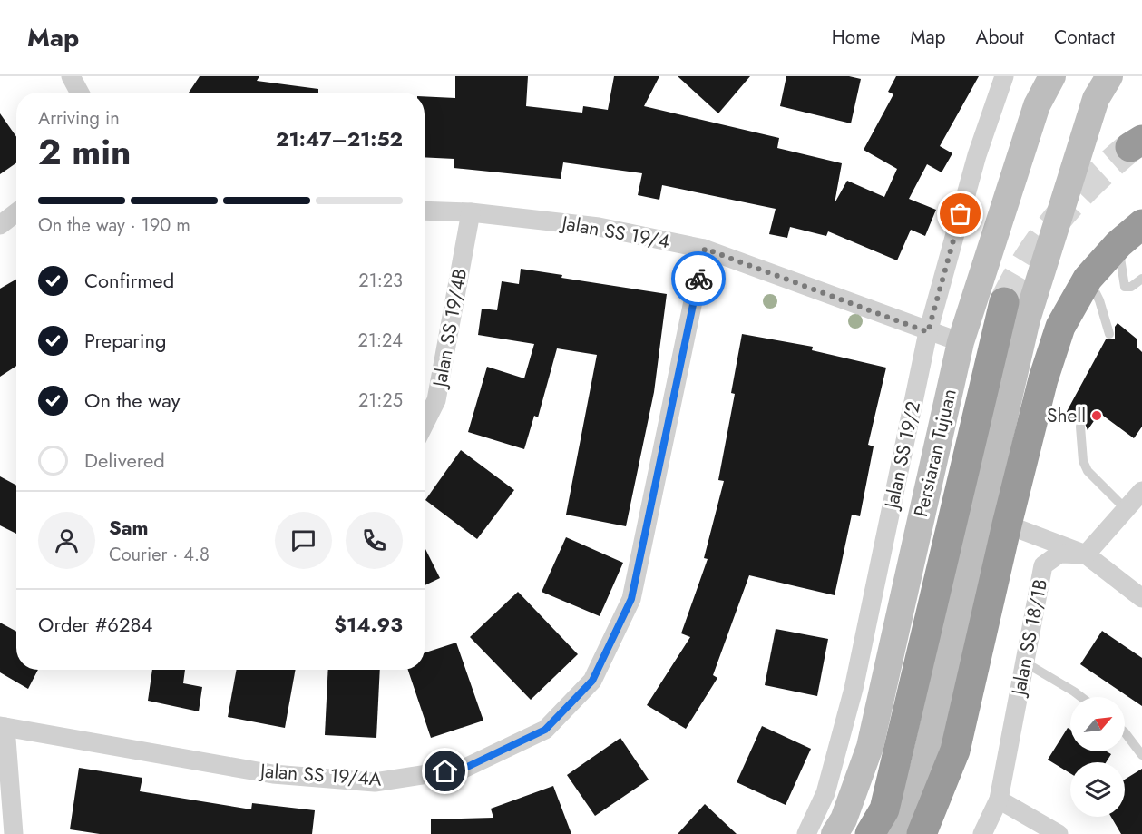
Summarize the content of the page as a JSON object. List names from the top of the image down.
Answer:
{
  "streets": {
    "main road": ["Persiaran Tujuan"],
    "street": [
      "Jalan SS 19/4",
      "Jalan SS 19/4B",
      "Jalan SS 19/2",
      "Jalan SS 18/1B",
      "Jalan SS 19/4A"
    ]
  },
  "crossings": [
    ["Jalan SS 19/4", "Jalan SS 19/4B"],
    ["Jalan SS 19/4", "Persiaran Tujuan"],
    ["Jalan SS 19/4", "Jalan SS 19/2"],
    ["Jalan SS 19/4", "Jalan SS 19/4A"]
  ],
  "places": ["Shell"],
  "north": "top right",
  "page": {
    "header": "Map",
    "nav": [
      "Home",
      "Map",
      "About",
      "Contact"
    ],
    "heading": ["2 min", "Arriving in", "21:47–21:52"],
    "panel": [
      "Sam",
      "Courier · 4.8",
      "Order #6284",
      "$14.93"
    ],
    "bar": "On the way · 190 m",
    "list": [
      ["Confirmed", "21:23"],
      ["Preparing", "21:24"],
      ["On the way", "21:25"],
      "Delivered"
    ]
  }
}
